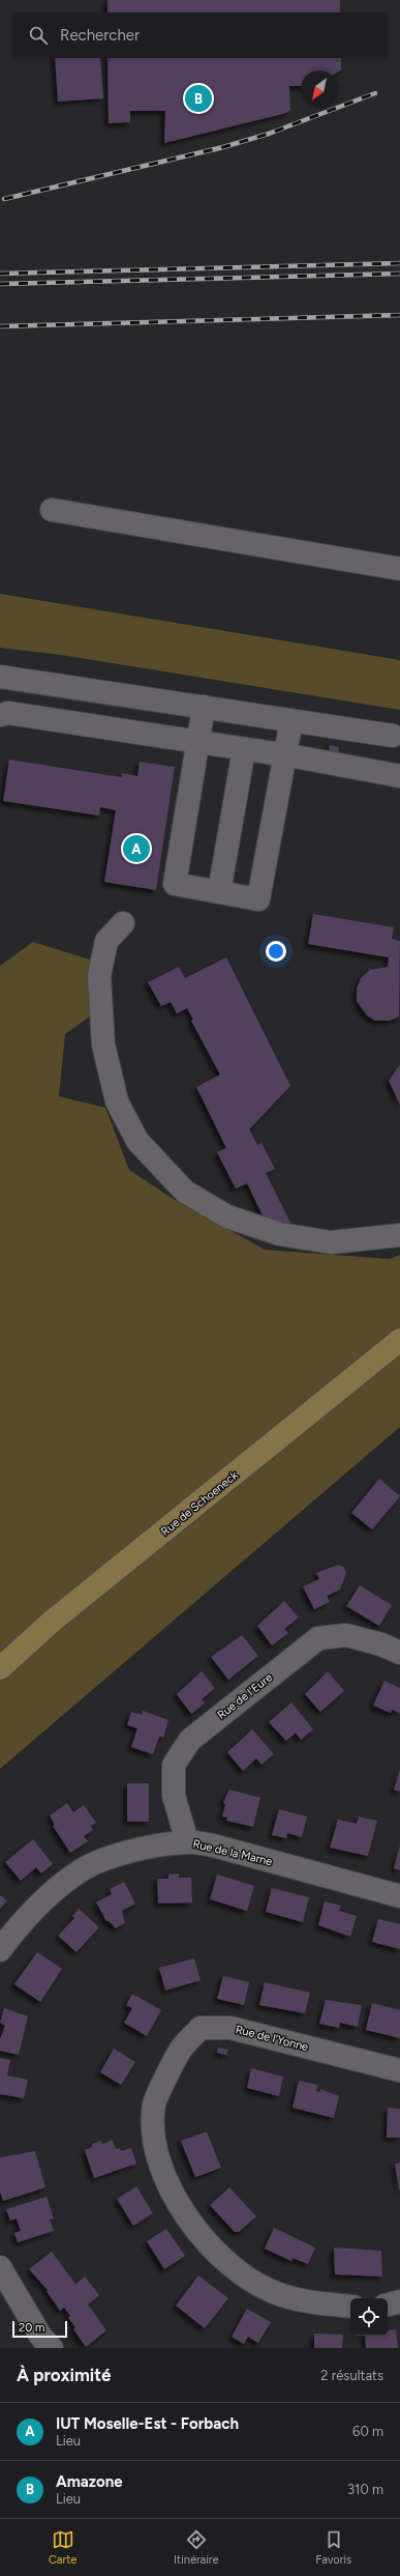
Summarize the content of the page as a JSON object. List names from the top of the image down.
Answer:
{
  "streets": {
    "main road": ["Rue de Schoeneck"],
    "street": ["Rue de l'Eure", "Rue de la Marne", "Rue de l'Yonne"]
  },
  "crossings": [
    ["Rue de l'Eure", "Rue de la Marne"]
  ],
  "scale_bar": "20 m",
  "north": "bottom left",
  "page": {
    "search": "Rechercher",
    "pins": ["B", "A"],
    "scale": "20 m",
    "heading": ["À proximité", "2 résultats"],
    "list": [
      {
        "mark": "A",
        "name": "IUT Moselle-Est - Forbach",
        "note": "Lieu",
        "value": "60 m"
      },
      {
        "mark": "B",
        "name": "Amazone",
        "note": "Lieu",
        "value": "310 m"
      }
    ],
    "nav": ["Carte", "Itinéraire", "Favoris"]
  }
}
